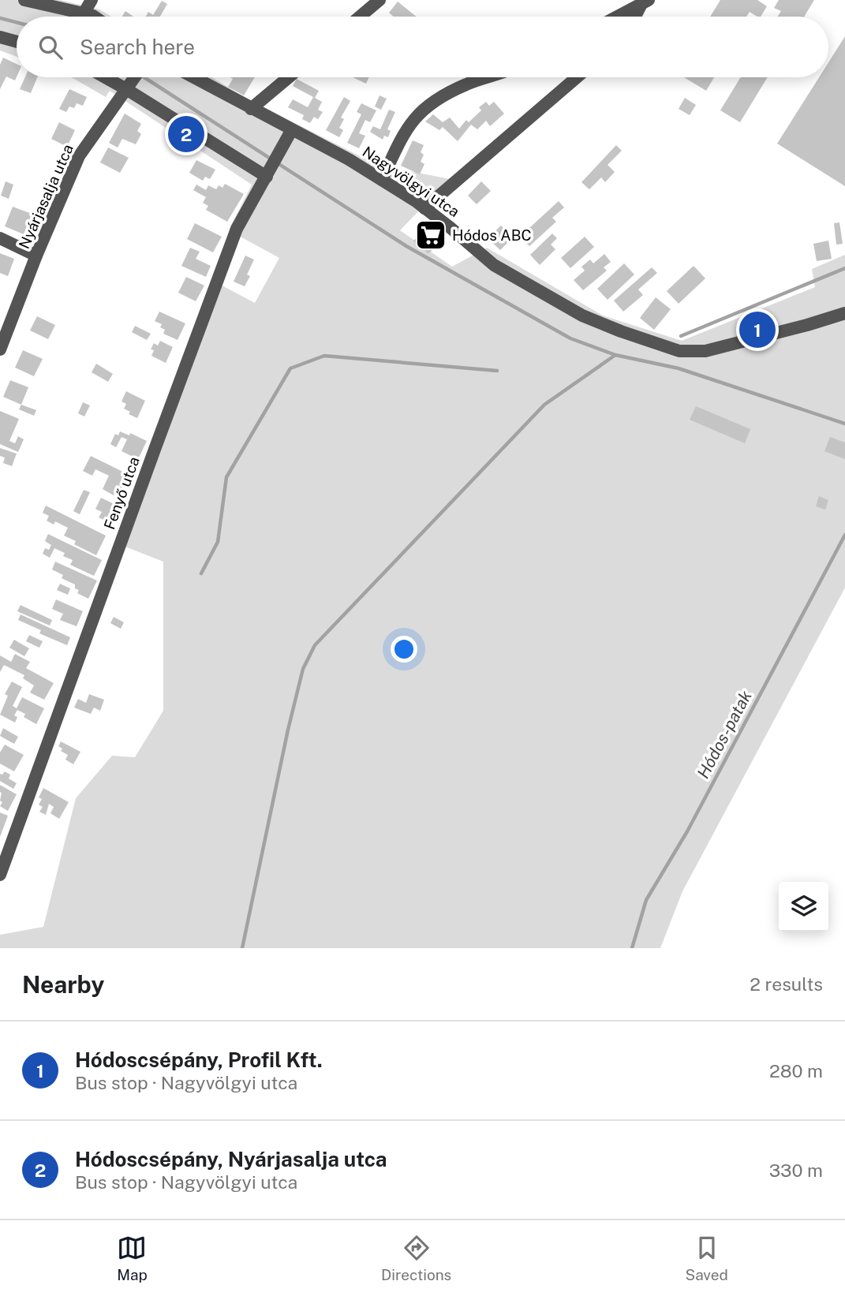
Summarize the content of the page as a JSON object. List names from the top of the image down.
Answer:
{
  "streets": {
    "street": ["Nagyvölgyi utca", "Nyárjasalja utca", "Fenyő utca"]
  },
  "crossings": [
    ["Nagyvölgyi utca", "Fenyő utca"]
  ],
  "water": ["Hódos-patak"],
  "places": {
    "supermarket": ["Hódos ABC"]
  },
  "page": {
    "search": "Search here",
    "pins": ["2", "1"],
    "heading": ["Nearby", "2 results"],
    "list": [
      {
        "mark": "1",
        "name": "Hódoscsépány, Profil Kft.",
        "note": "Bus stop · Nagyvölgyi utca",
        "value": "280 m"
      },
      {
        "mark": "2",
        "name": "Hódoscsépány, Nyárjasalja utca",
        "note": "Bus stop · Nagyvölgyi utca",
        "value": "330 m"
      }
    ],
    "nav": ["Map", "Directions", "Saved"]
  }
}
